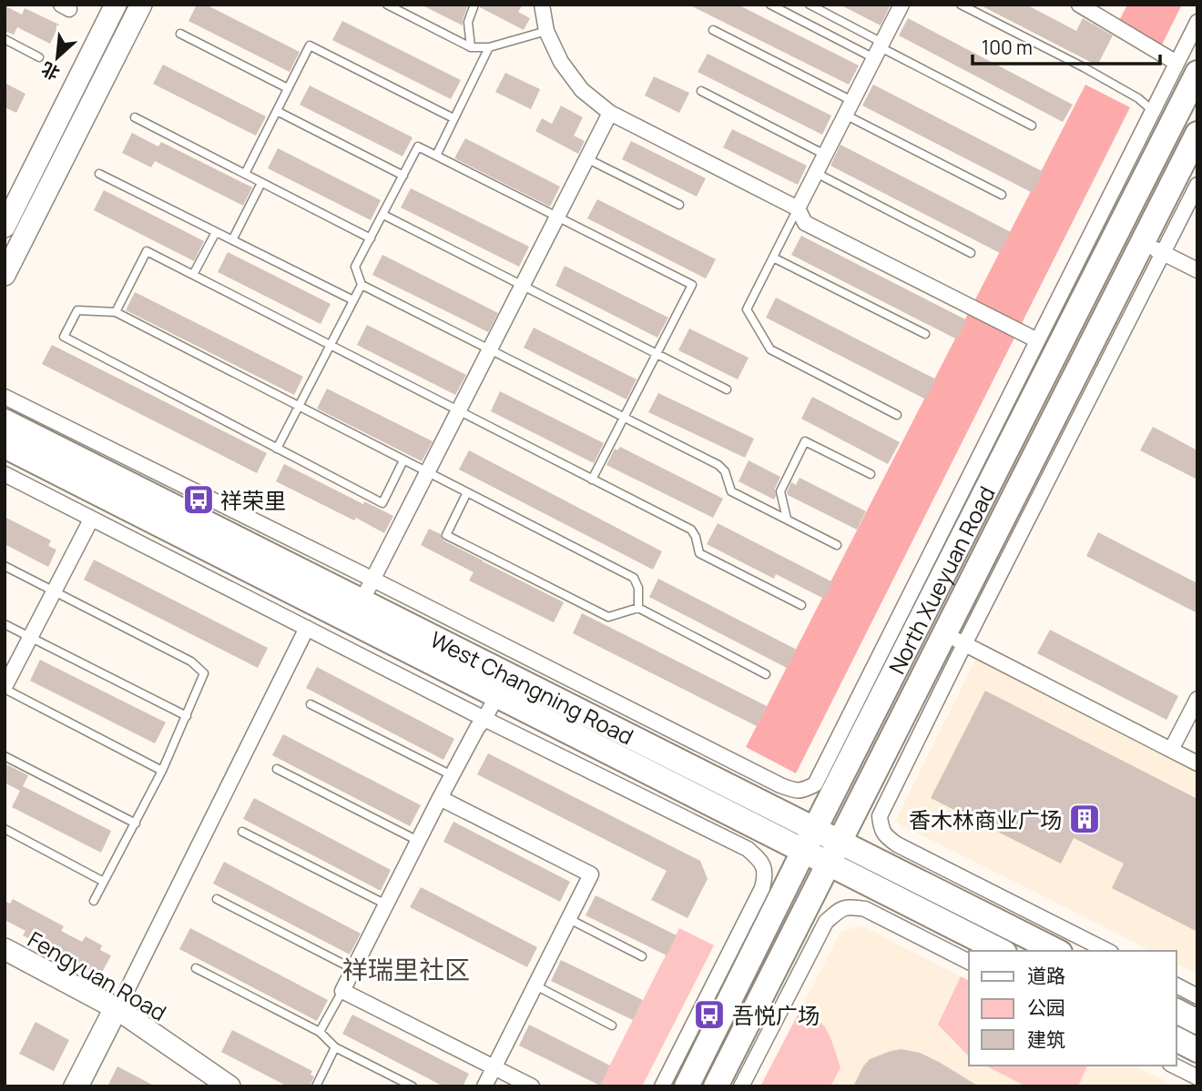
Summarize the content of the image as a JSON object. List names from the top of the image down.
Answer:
{
  "streets": {
    "main road": ["North Xueyuan Road", "West Changning Road", "Fengyuan Road"]
  },
  "crossings": [
    ["North Xueyuan Road", "West Changning Road"]
  ],
  "districts": ["祥瑞里社区"],
  "places": {
    "bus stop": ["祥荣里", "吾悦广场"],
    "building": ["香木林商业广场"]
  },
  "legend": ["道路", "公园", "建筑"],
  "scale_bar": "100 m",
  "north": "bottom left"
}
